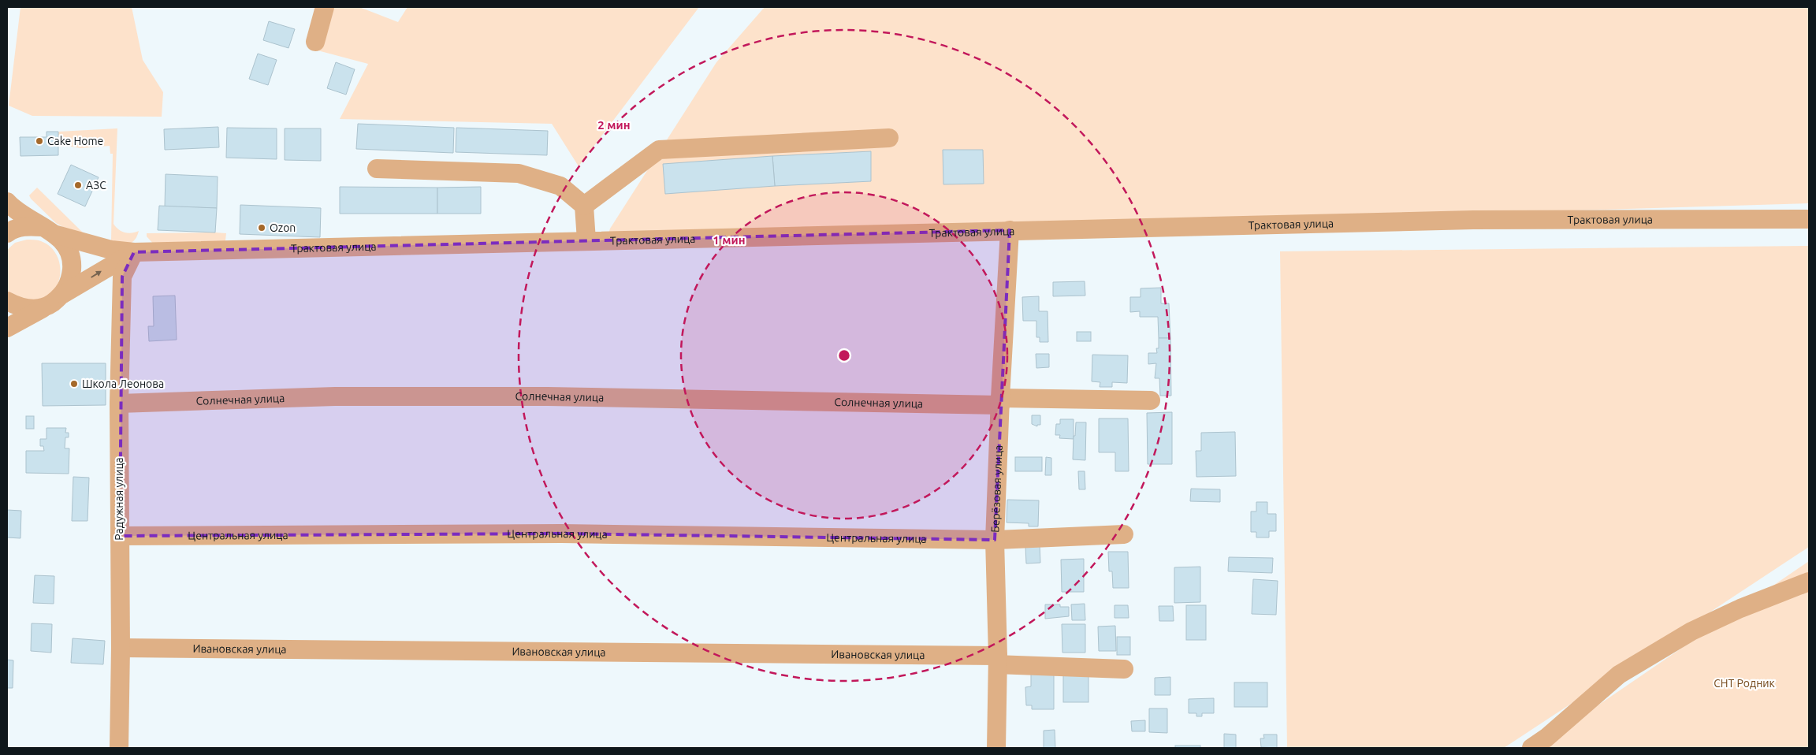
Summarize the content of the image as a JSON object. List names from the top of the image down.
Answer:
{
  "streets": {
    "street": [
      "Трактовая улица",
      "Солнечная улица",
      "Берёзовая улица",
      "Радужная улица",
      "Центральная улица",
      "Ивановская улица"
    ]
  },
  "crossings": [
    ["Трактовая улица", "Берёзовая улица"],
    ["Трактовая улица", "Радужная улица"],
    ["Солнечная улица", "Берёзовая улица"],
    ["Солнечная улица", "Радужная улица"],
    ["Берёзовая улица", "Центральная улица"],
    ["Берёзовая улица", "Ивановская улица"],
    ["Радужная улица", "Центральная улица"],
    ["Радужная улица", "Ивановская улица"]
  ],
  "parks": ["СНТ Родник"],
  "places": [
    "Cake Home",
    "АЗС",
    "Ozon",
    "Школа Леонова"
  ],
  "rings": ["2 мин", "1 мин"]
}
